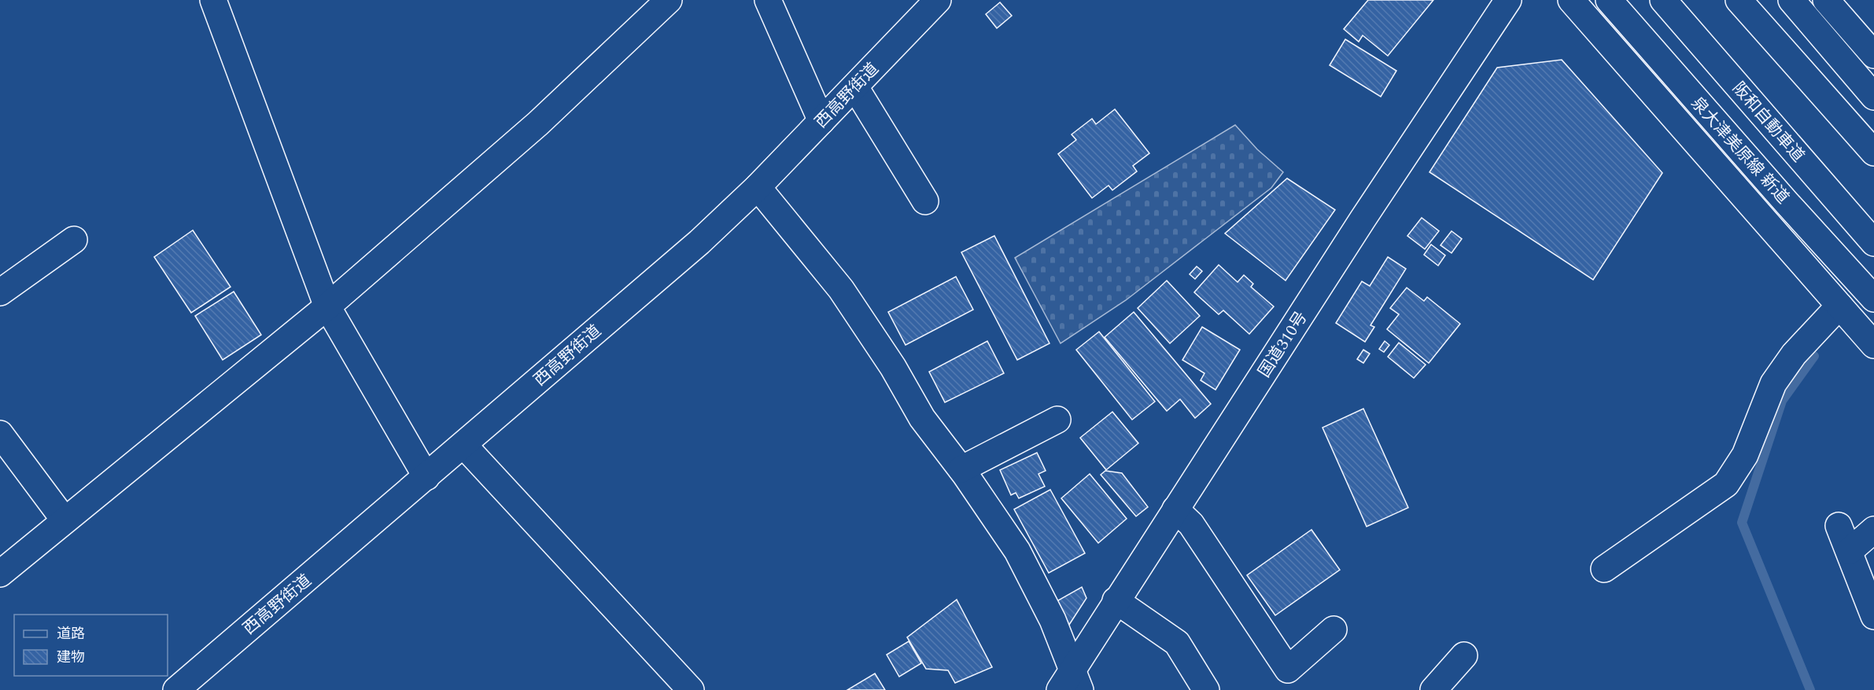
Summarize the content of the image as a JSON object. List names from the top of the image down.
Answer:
{
  "streets": {
    "main road": [
      "西高野街道",
      "阪和自動車道",
      "泉大津美原線 新道",
      "国道310号"
    ]
  },
  "legend": ["道路", "建物"]
}
